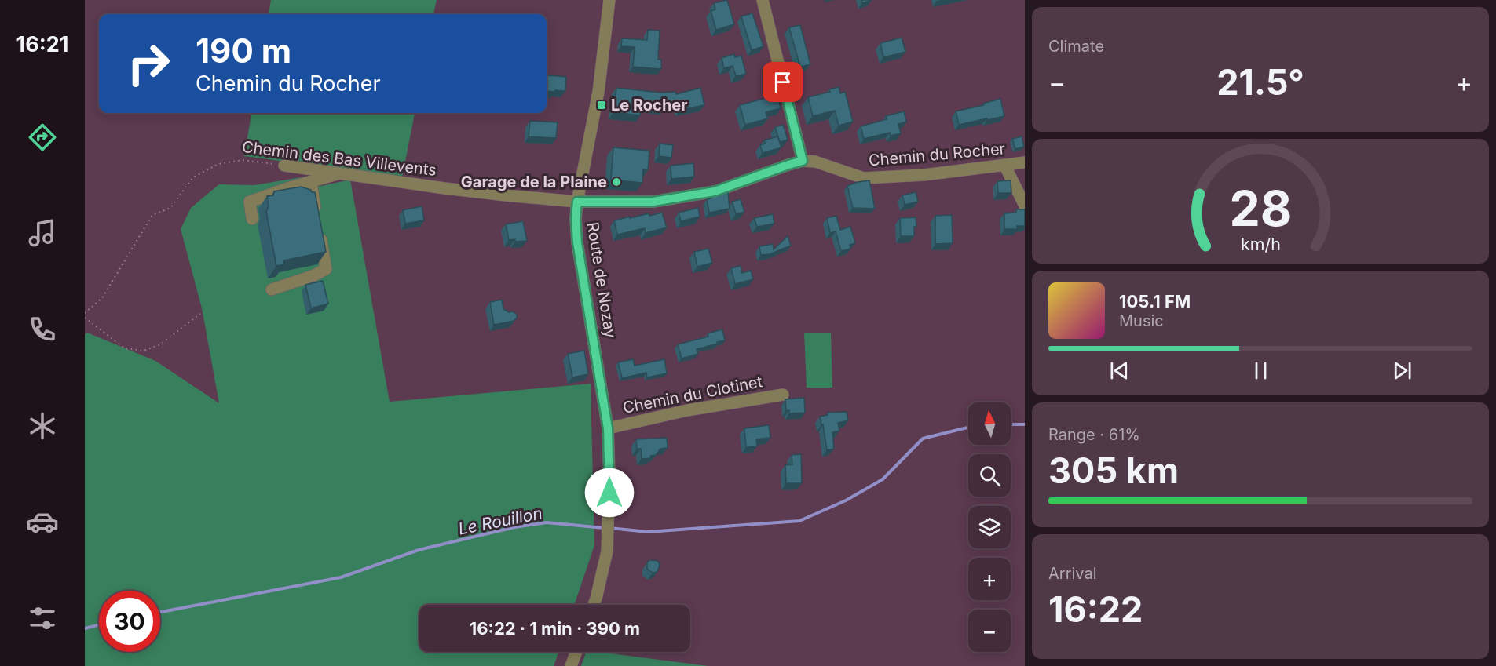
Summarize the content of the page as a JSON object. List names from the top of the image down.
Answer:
{
  "streets": {
    "street": [
      "Chemin du Rocher",
      "Chemin des Bas Villevents",
      "Route de Nozay",
      "Chemin du Clotinet"
    ]
  },
  "crossings": [
    ["Chemin du Rocher", "Chemin des Bas Villevents"],
    ["Chemin du Rocher", "Route de Nozay"],
    ["Chemin des Bas Villevents", "Route de Nozay"],
    ["Route de Nozay", "Chemin du Clotinet"]
  ],
  "water": ["Le Rouillon"],
  "places": {
    "transit": ["Le Rocher"],
    "other": ["Garage de la Plaine"]
  },
  "north": "top",
  "page": {
    "tabs": "16:21",
    "tile": [
      "Climate",
      ["Range · 61%", "305 km"],
      ["Arrival", "16:22"]
    ],
    "turn": ["190 m", "Chemin du Rocher"],
    "heat": ["−", "21.5°", "+"],
    "song": ["105.1 FM", "Music"],
    "map_buttons": ["+", "−"],
    "limit": "30",
    "trip": "16:22 · 1 min · 390 m",
    "gauge": ["28", "km/h"]
  }
}
